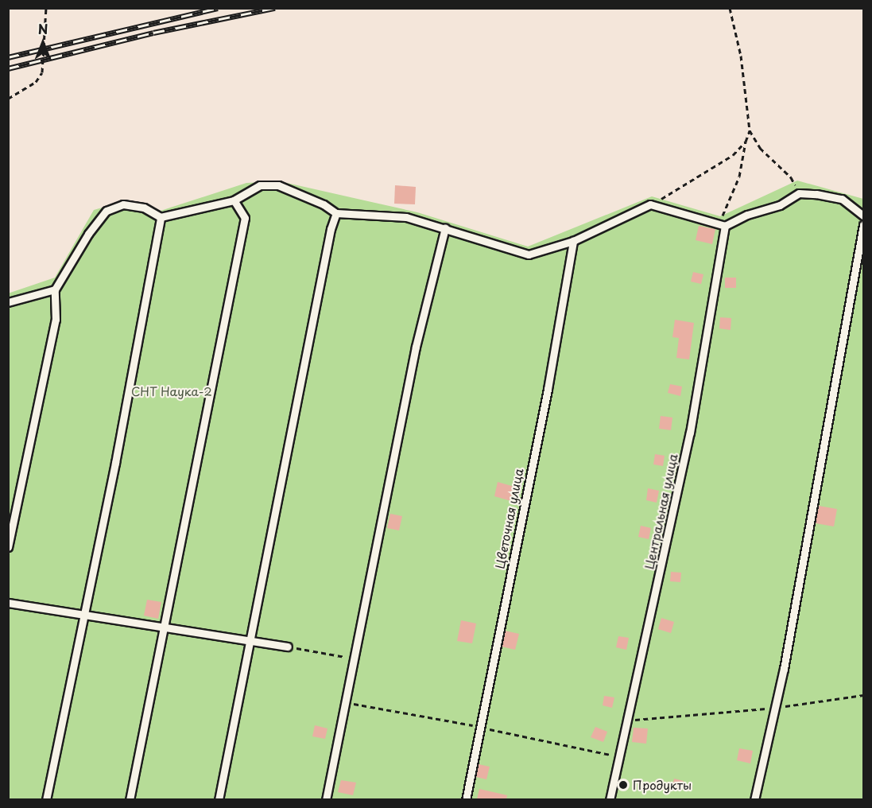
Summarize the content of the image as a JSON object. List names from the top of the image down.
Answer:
{
  "streets": {
    "lane": ["Центральная улица", "Цветочная улица"]
  },
  "parks": ["СНТ Наука-2"],
  "places": ["Продукты"],
  "north": "top"
}
